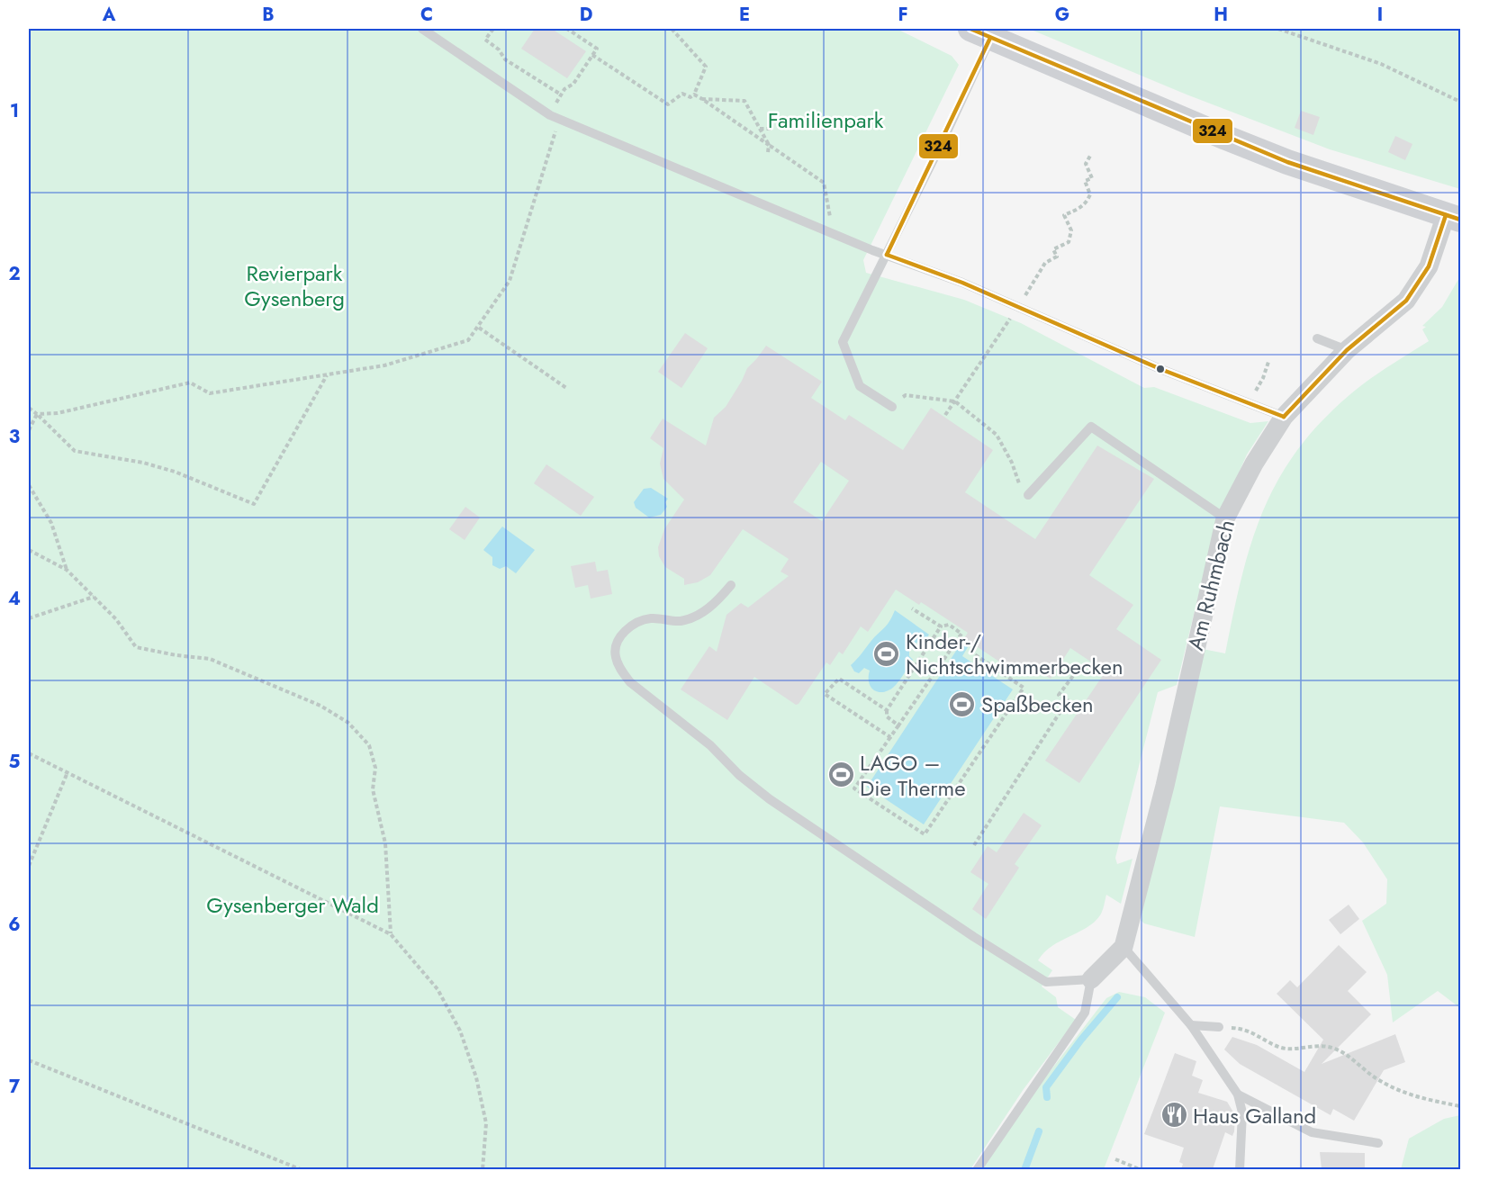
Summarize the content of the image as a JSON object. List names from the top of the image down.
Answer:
{
  "streets": {
    "street": ["Am Ruhmbach"]
  },
  "parks": ["Familienpark", "Revierpark Gysenberg", "Gysenberger Wald"],
  "places": {
    "sports": ["Kinder-/ Nichtschwimmerbecken", "Spaßbecken", "LAGO – Die Therme"],
    "restaurant": ["Haus Galland"]
  },
  "lines": ["transit line 324"],
  "grid": {
    "columns": [
      "A",
      "B",
      "C",
      "D",
      "E",
      "F",
      "G",
      "H",
      "I"
    ],
    "rows": [
      "1",
      "2",
      "3",
      "4",
      "5",
      "6",
      "7"
    ]
  }
}
